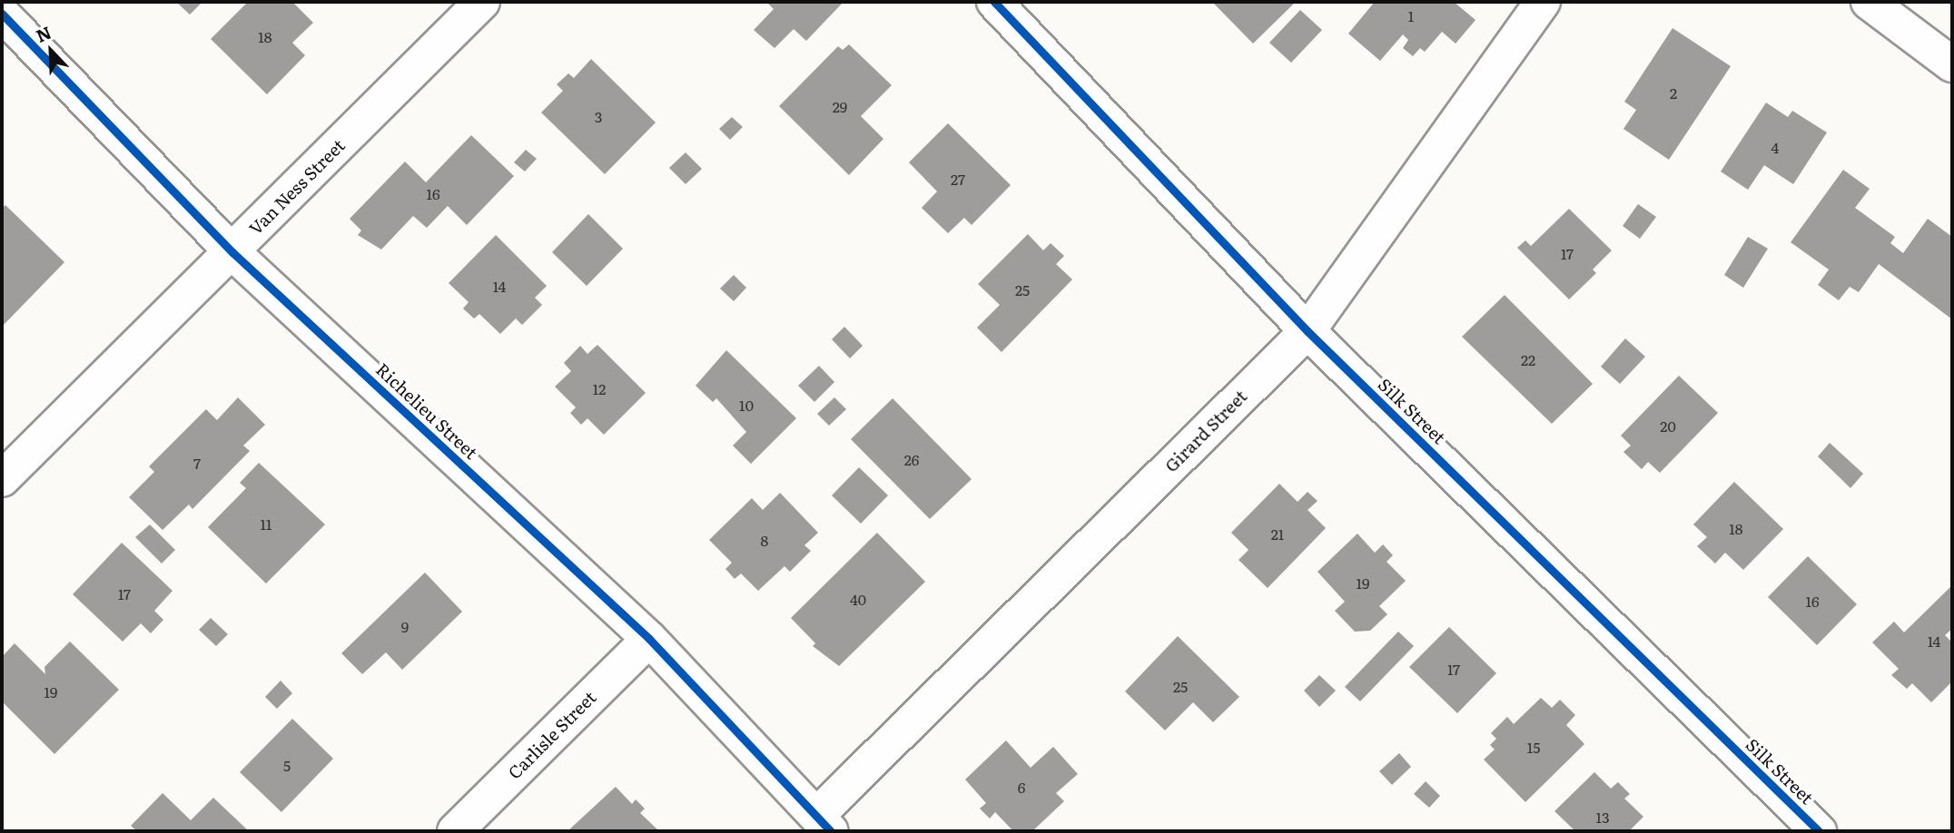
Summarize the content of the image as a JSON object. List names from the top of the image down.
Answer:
{
  "streets": {
    "street": [
      "Van Ness Street",
      "Richelieu Street",
      "Silk Street",
      "Girard Street",
      "Carlisle Street"
    ]
  },
  "crossings": [
    ["Van Ness Street", "Richelieu Street"],
    ["Richelieu Street", "Girard Street"],
    ["Richelieu Street", "Carlisle Street"],
    ["Silk Street", "Girard Street"]
  ],
  "house_numbers": [
    "1",
    "18",
    "2",
    "29",
    "3",
    "4",
    "27",
    "16",
    "17",
    "14",
    "25",
    "22",
    "12",
    "10",
    "20",
    "26",
    "7",
    "11",
    "18",
    "21",
    "8",
    "19",
    "17",
    "40",
    "16",
    "9",
    "14",
    "17",
    "25",
    "19",
    "15",
    "5",
    "6",
    "13"
  ],
  "north": "top left"
}
